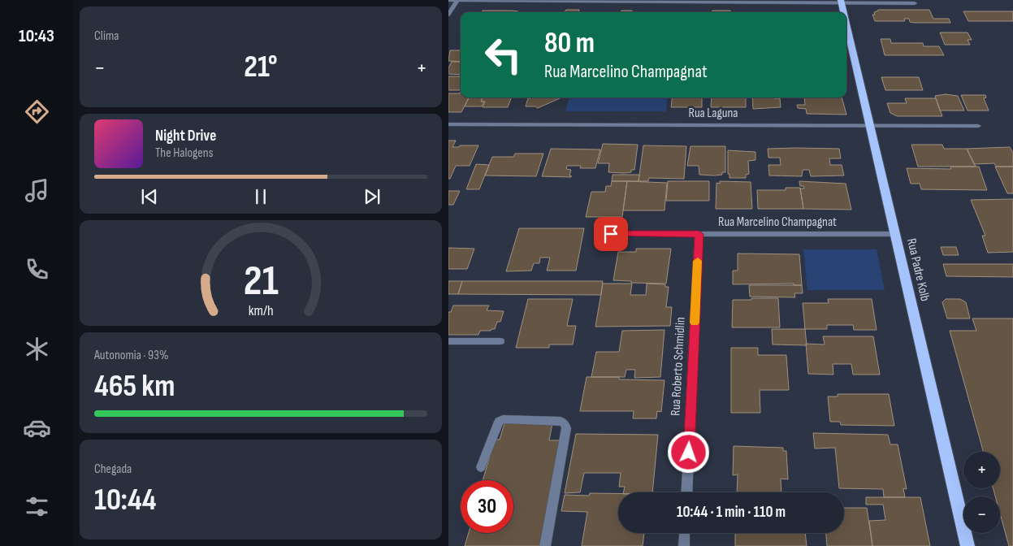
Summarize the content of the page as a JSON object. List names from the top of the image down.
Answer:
{
  "streets": {
    "main road": ["Rua Padre Kolb"],
    "street": ["Rua Laguna", "Rua Marcelino Champagnat", "Rua Roberto Schmidlin"]
  },
  "crossings": [
    ["Rua Laguna", "Rua Padre Kolb"],
    ["Rua Marcelino Champagnat", "Rua Padre Kolb"],
    ["Rua Marcelino Champagnat", "Rua Roberto Schmidlin"]
  ],
  "page": {
    "tabs": "10:43",
    "tile": [
      "Clima",
      ["Autonomia · 93%", "465 km"],
      ["Chegada", "10:44"]
    ],
    "turn": ["80 m", "Rua Marcelino Champagnat"],
    "heat": ["−", "21°", "+"],
    "song": ["Night Drive", "The Halogens"],
    "map_buttons": ["+", "−"],
    "limit": "30",
    "trip": "10:44 · 1 min · 110 m",
    "gauge": ["21", "km/h"]
  }
}
